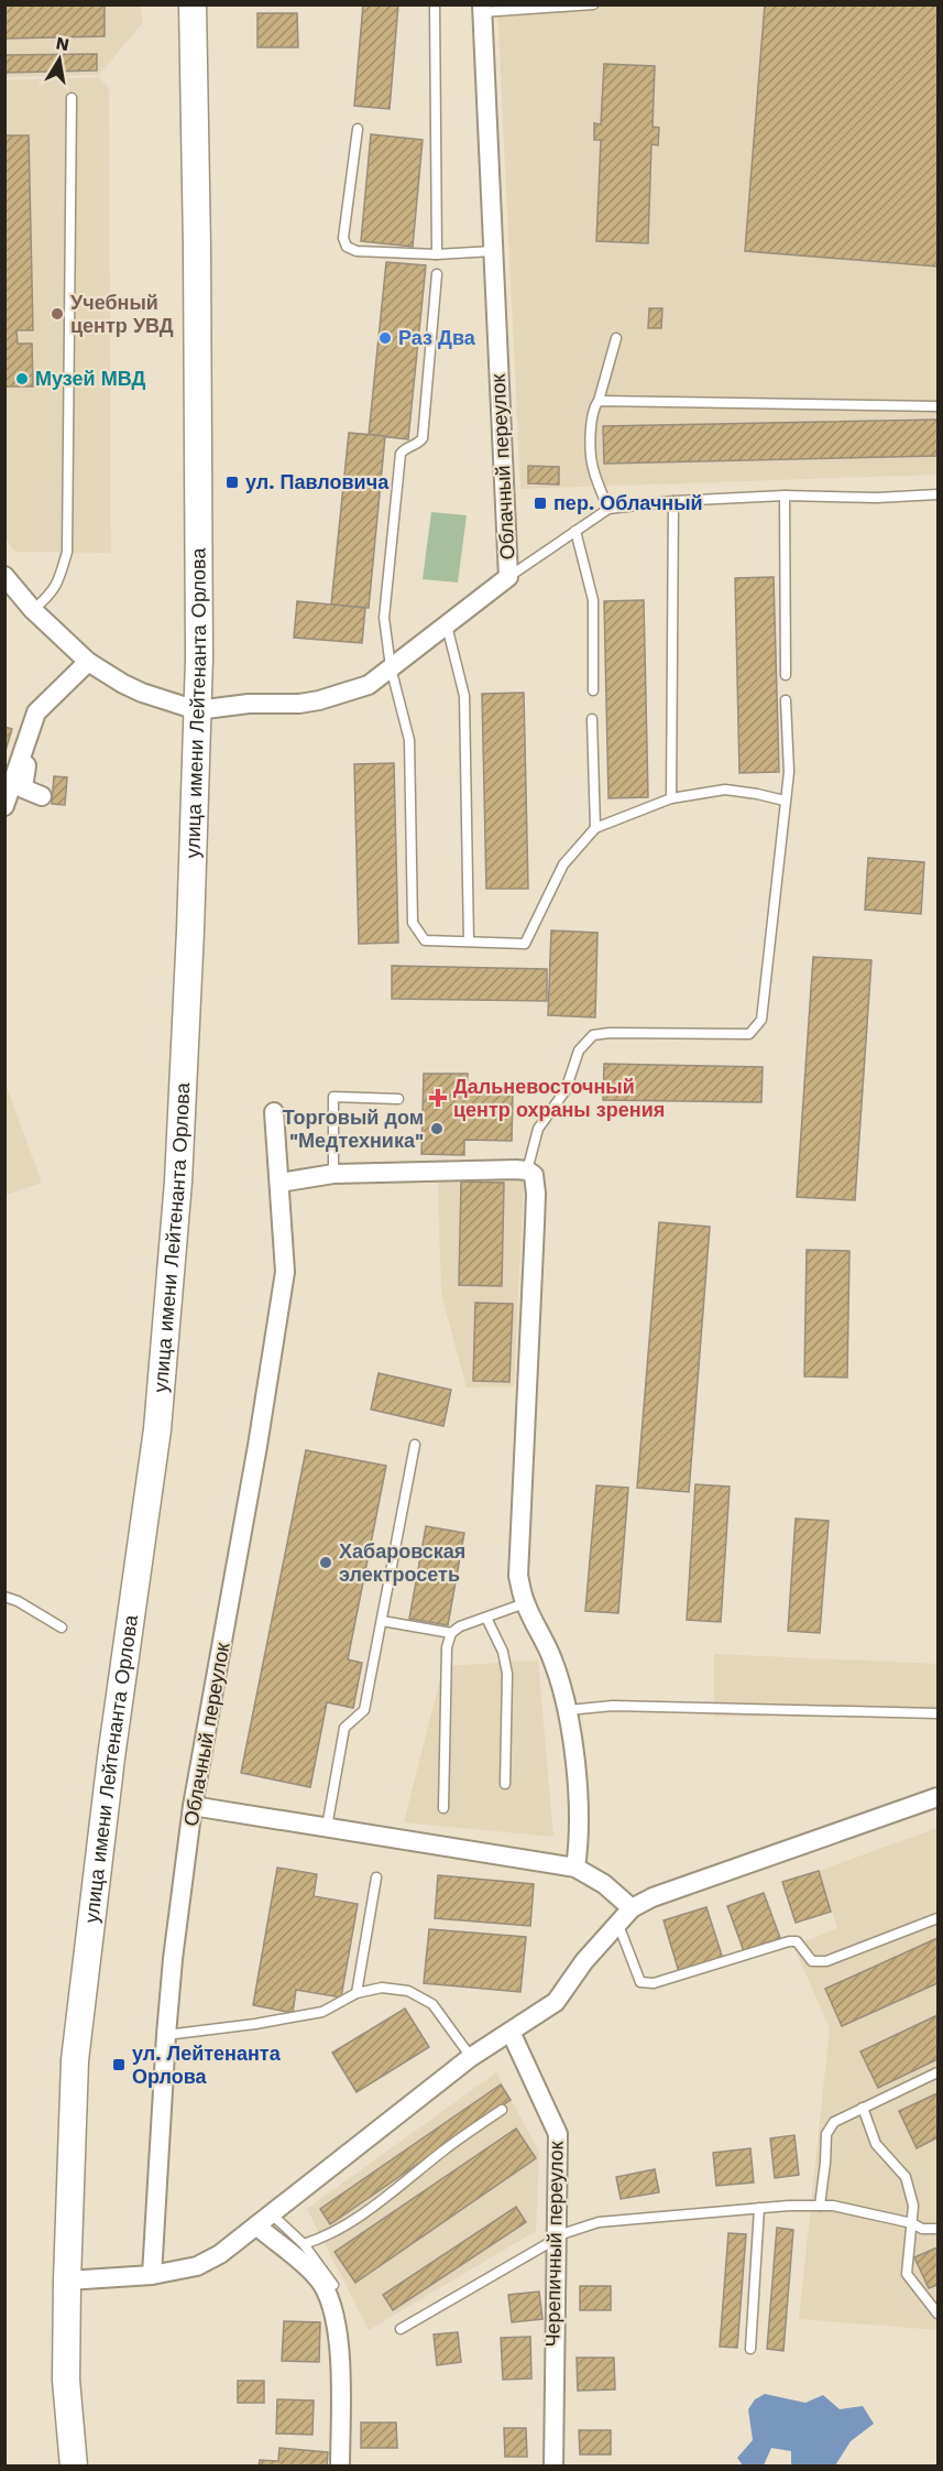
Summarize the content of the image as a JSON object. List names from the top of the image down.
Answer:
{
  "streets": {
    "main road": ["улица имени Лейтенанта Орлова"],
    "street": ["Облачный переулок", "Черепичный переулок"]
  },
  "crossings": [
    ["Облачный переулок", "улица имени Лейтенанта Орлова"]
  ],
  "places": {
    "other": [
      "Учебный центр УВД",
      "Раз Два",
      "Музей МВД",
      "Торговый дом \"Медтехника\"",
      "Хабаровская электросеть"
    ],
    "transit": ["ул. Павловича", "пер. Облачный", "ул. Лейтенанта Орлова"],
    "health": ["Дальневосточный центр охраны зрения"]
  },
  "north": "top"
}
